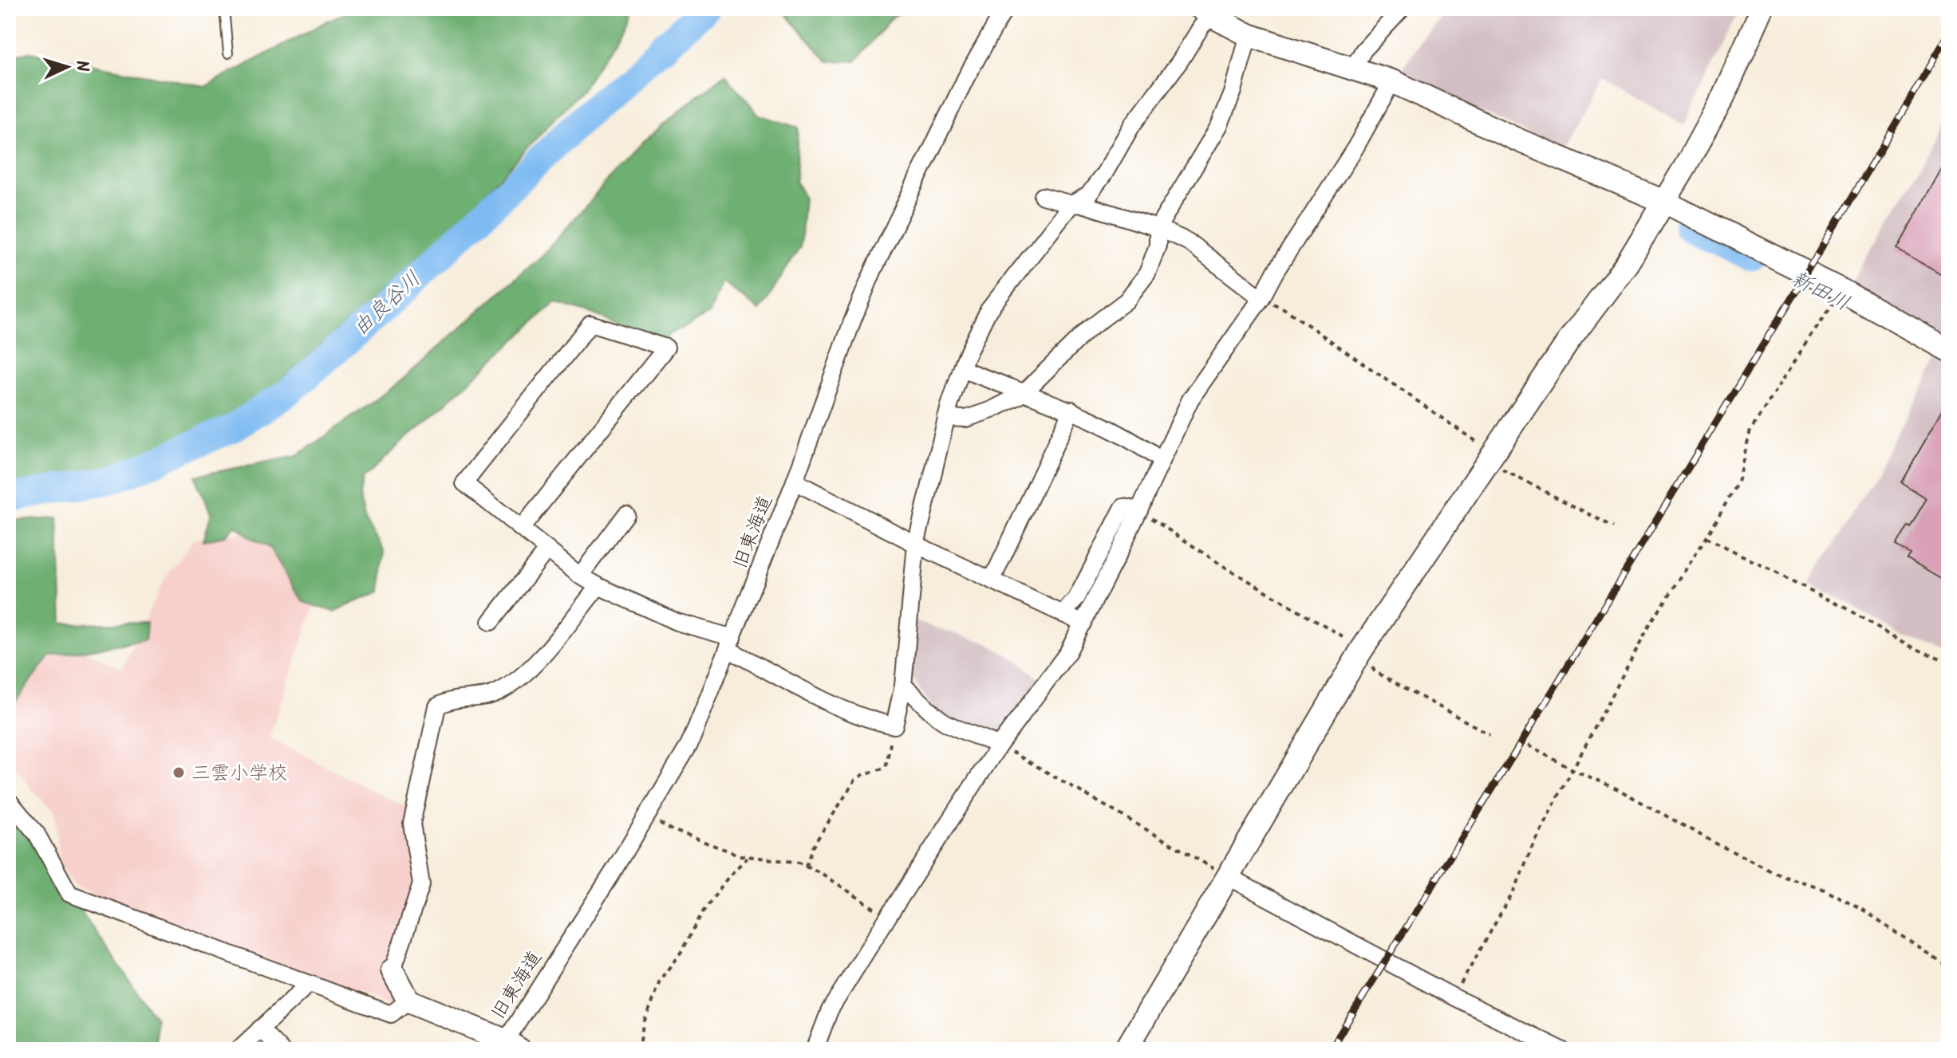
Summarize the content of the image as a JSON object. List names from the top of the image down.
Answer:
{
  "streets": {
    "street": ["旧東海道"]
  },
  "water": ["新田川", "由良谷川"],
  "places": ["三雲小学校"],
  "north": "right"
}
